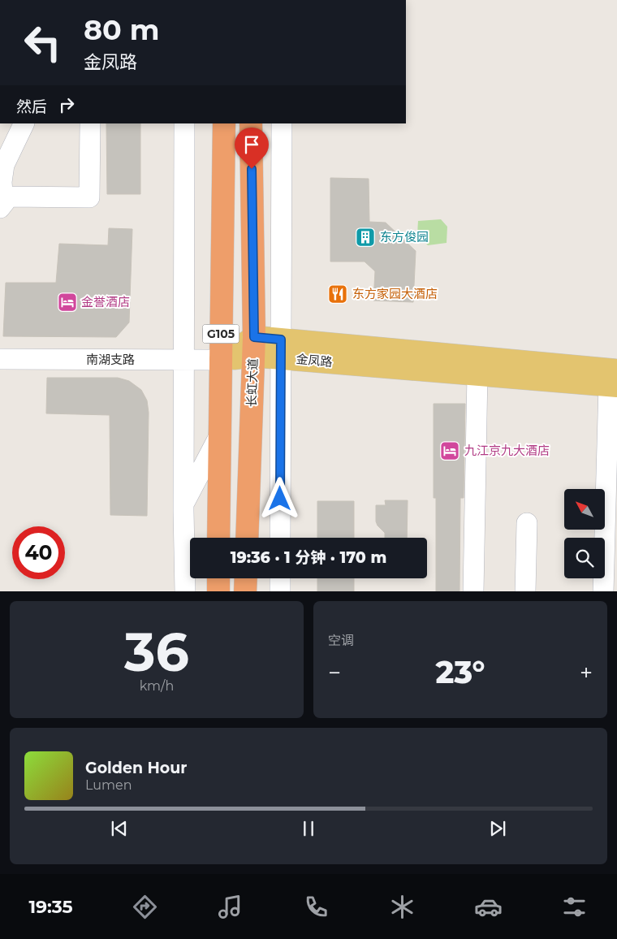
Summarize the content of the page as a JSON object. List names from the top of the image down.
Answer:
{
  "streets": {
    "highway": ["G105", "长虹大道"],
    "main road": ["金凤路"],
    "street": ["南湖支路"]
  },
  "crossings": [
    ["G105", "南湖支路"],
    ["G105", "金凤路"],
    ["南湖支路", "金凤路"],
    ["金凤路", "长虹大道"]
  ],
  "places": {
    "building": ["东方俊园"],
    "restaurant": ["东方家园大酒店"],
    "hotel": ["金誉酒店", "九江京九大酒店"]
  },
  "north": "top left",
  "page": {
    "turn": ["80 m", "金凤路"],
    "then": "然后",
    "limit": "40",
    "trip": "19:36 · 1 分钟 · 170 m",
    "tile": [
      ["36", "km/h"],
      "空调"
    ],
    "heat": ["−", "23°", "+"],
    "song": ["Golden Hour", "Lumen"],
    "tabs": "19:35"
  }
}
